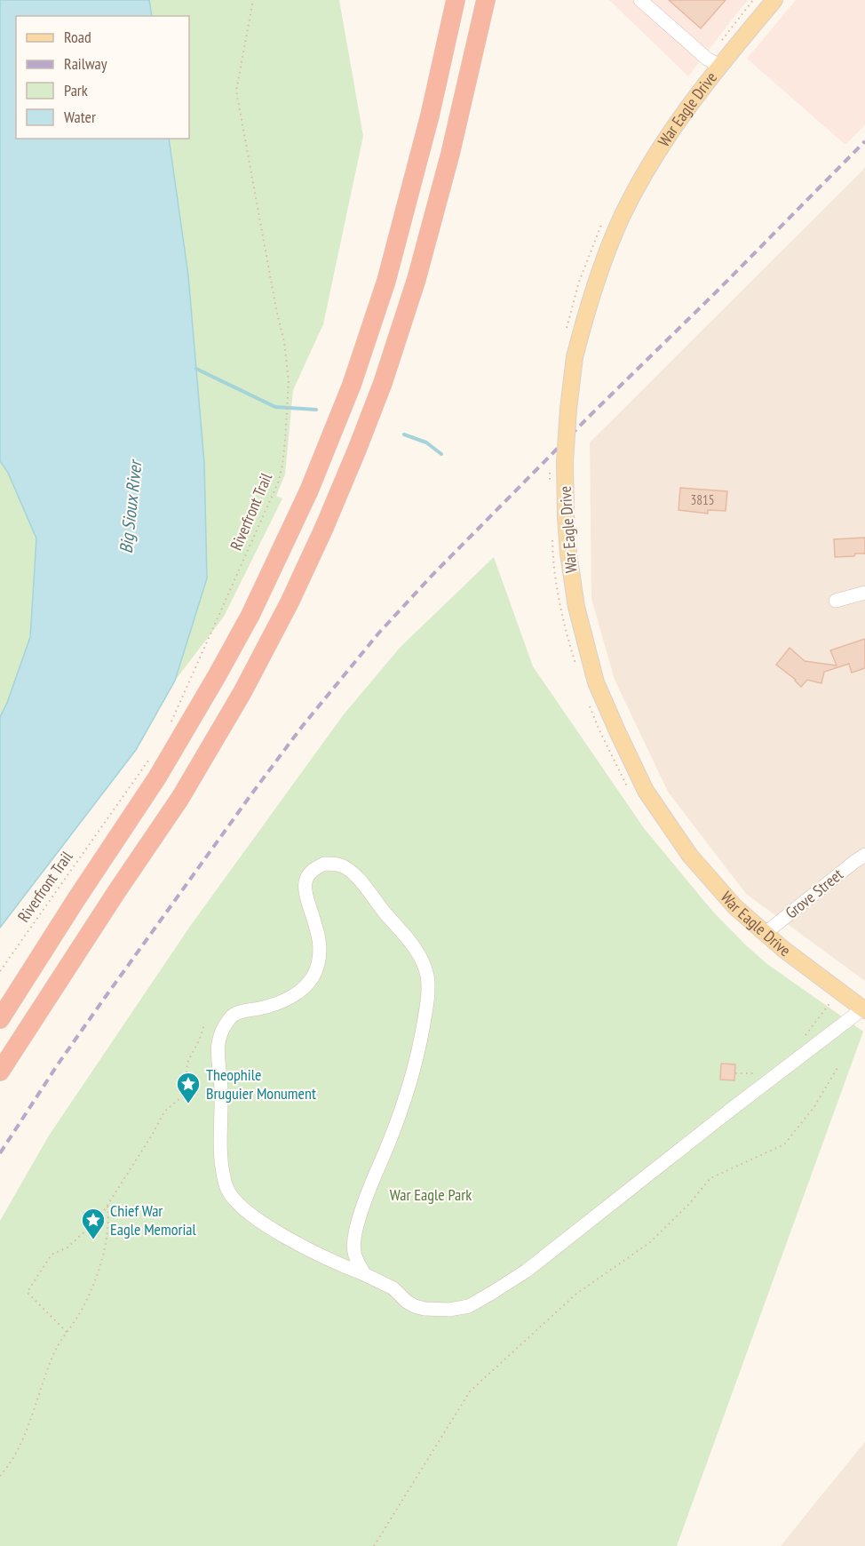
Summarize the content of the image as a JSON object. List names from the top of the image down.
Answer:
{
  "streets": {
    "main road": ["War Eagle Drive"],
    "street": ["Grove Street"],
    "path": ["Riverfront Trail"]
  },
  "crossings": [
    ["War Eagle Drive", "Grove Street"]
  ],
  "water": ["Big Sioux River"],
  "parks": ["War Eagle Park"],
  "places": {
    "place": ["Theophile Bruguier Monument", "Chief War Eagle Memorial"]
  },
  "house_numbers": ["3815"],
  "legend": [
    "Road",
    "Railway",
    "Park",
    "Water"
  ]
}
